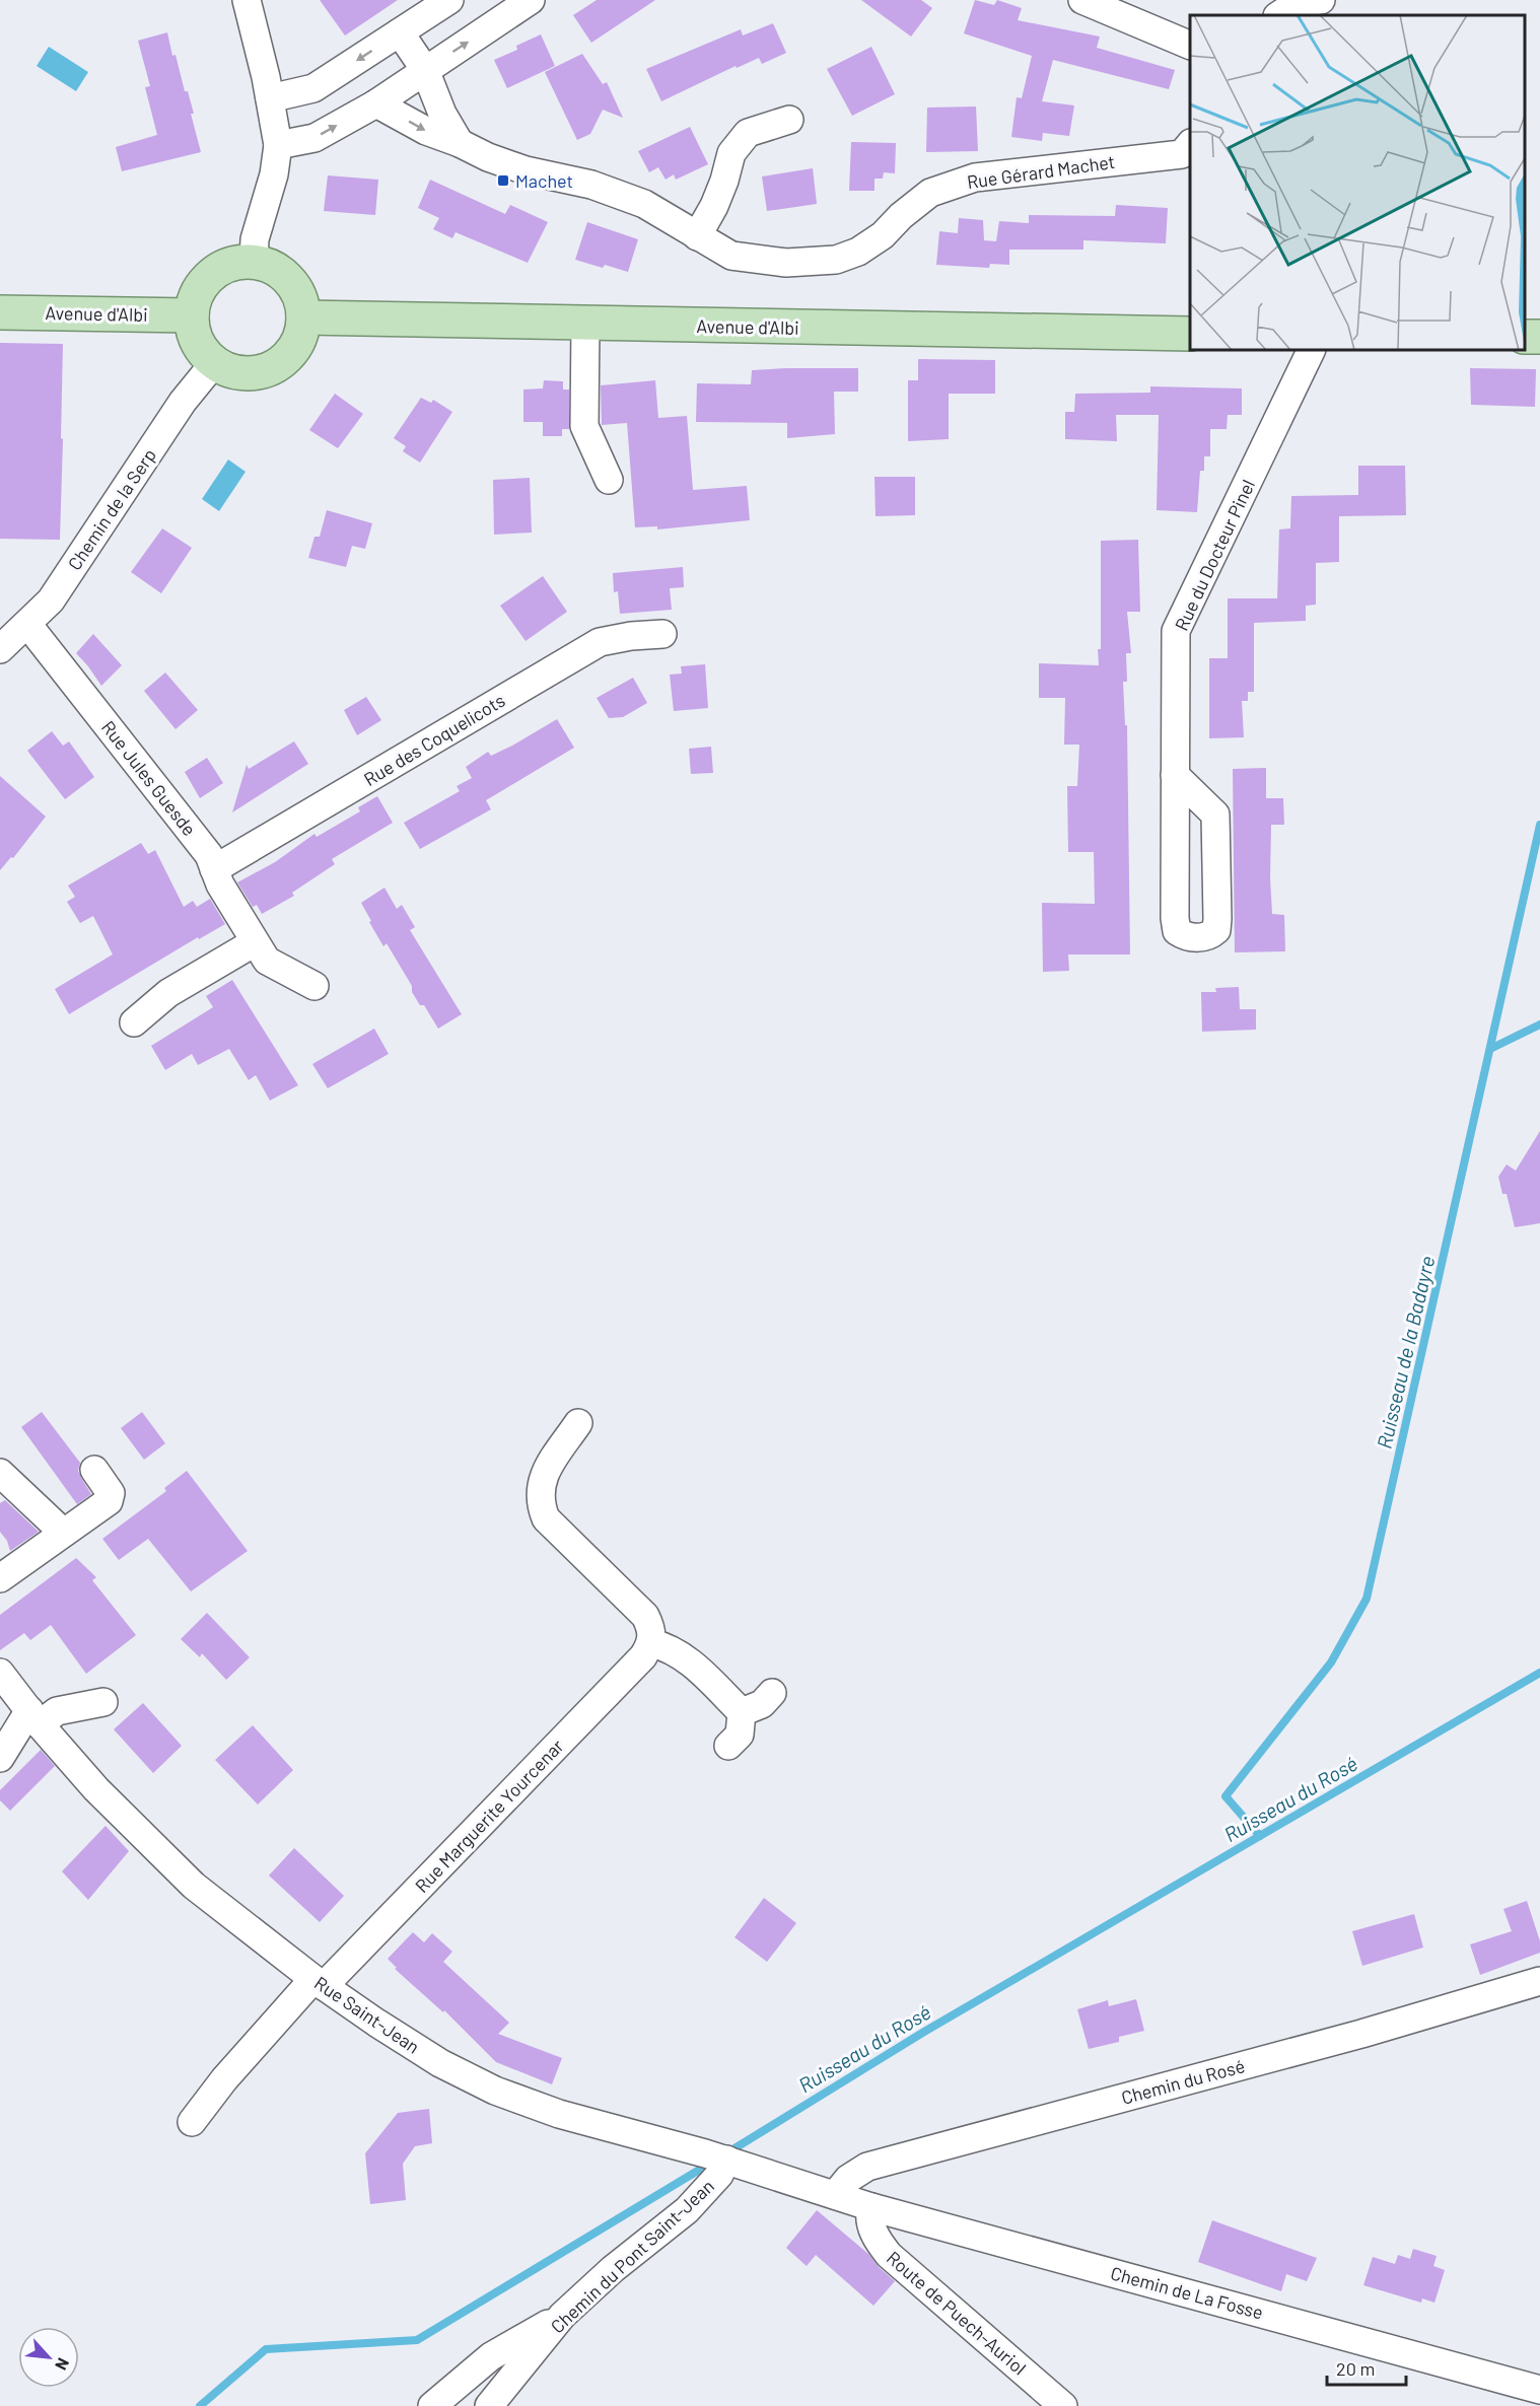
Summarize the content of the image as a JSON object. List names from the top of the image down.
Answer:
{
  "streets": {
    "main road": ["Avenue d'Albi"],
    "street": [
      "Rue Gérard Machet",
      "Chemin de la Serp",
      "Rue du Docteur Pinel",
      "Rue des Coquelicots",
      "Rue Jules Guesde",
      "Rue Marguerite Yourcenar",
      "Rue Saint-Jean",
      "Chemin du Rosé",
      "Chemin du Pont Saint-Jean",
      "Chemin de La Fosse",
      "Route de Puech-Auriol"
    ]
  },
  "crossings": [
    ["Avenue d'Albi", "Chemin de la Serp"],
    ["Chemin de la Serp", "Rue Jules Guesde"],
    ["Rue des Coquelicots", "Rue Jules Guesde"],
    ["Rue Marguerite Yourcenar", "Rue Saint-Jean"],
    ["Rue Saint-Jean", "Chemin du Rosé"],
    ["Rue Saint-Jean", "Chemin du Pont Saint-Jean"],
    ["Rue Saint-Jean", "Chemin de La Fosse"],
    ["Chemin du Rosé", "Chemin de La Fosse"],
    ["Chemin de La Fosse", "Route de Puech-Auriol"]
  ],
  "water": ["Ruisseau de la Badayre", "Ruisseau du Rosé"],
  "places": {
    "transit": ["Machet"]
  },
  "scale_bar": "20 m",
  "north": "bottom right"
}
